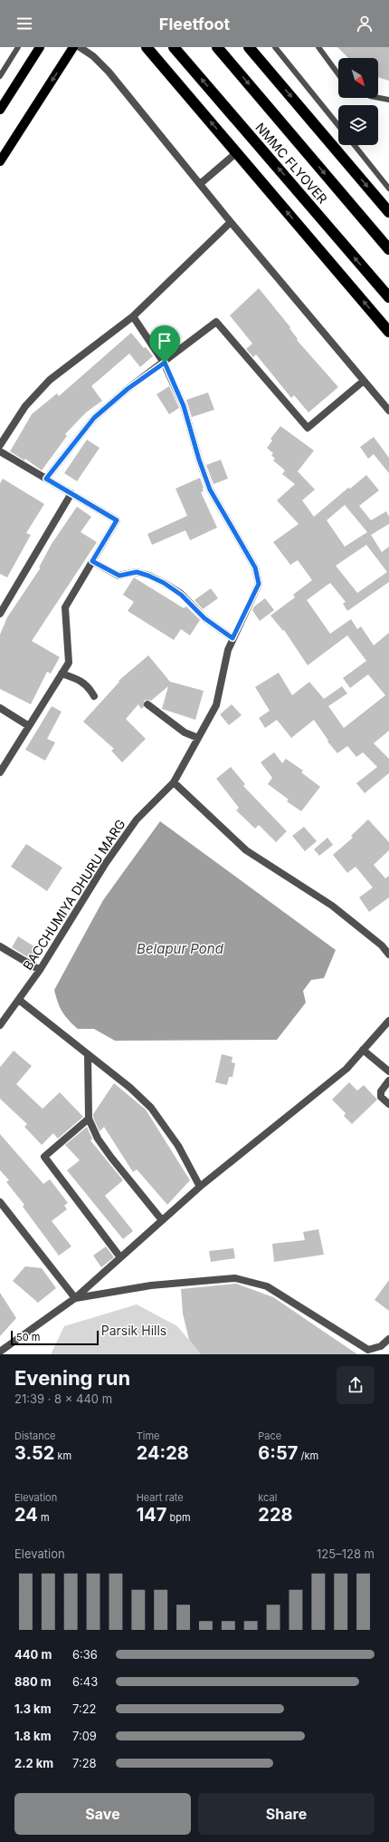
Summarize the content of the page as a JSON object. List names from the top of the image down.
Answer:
{
  "streets": {
    "highway": ["NMMC FLYOVER"],
    "street": ["BACCHUMIYA DHURU MARG"]
  },
  "water": ["Belapur Pond"],
  "parks": ["Parsik Hills"],
  "scale_bar": "50 m",
  "north": "bottom right",
  "page": {
    "header": "Fleetfoot",
    "scale": "50 m",
    "heading": ["Evening run", "21:39 · 8 × 440 m"],
    "stats": [
      ["Distance", "3.52 km"],
      ["Time", "24:28"],
      ["Pace", "6:57 /km"],
      ["Elevation", "24 m"],
      ["Heart rate", "147 bpm"],
      ["kcal", "228"]
    ],
    "chart": ["Elevation", "125–128 m"],
    "list": [
      {
        "name": "440 m",
        "note": "6:36"
      },
      {
        "name": "880 m",
        "note": "6:43"
      },
      {
        "name": "1.3 km",
        "note": "7:22"
      },
      {
        "name": "1.8 km",
        "note": "7:09"
      },
      {
        "name": "2.2 km",
        "note": "7:28"
      }
    ],
    "buttons": ["Save", "Share"]
  }
}
